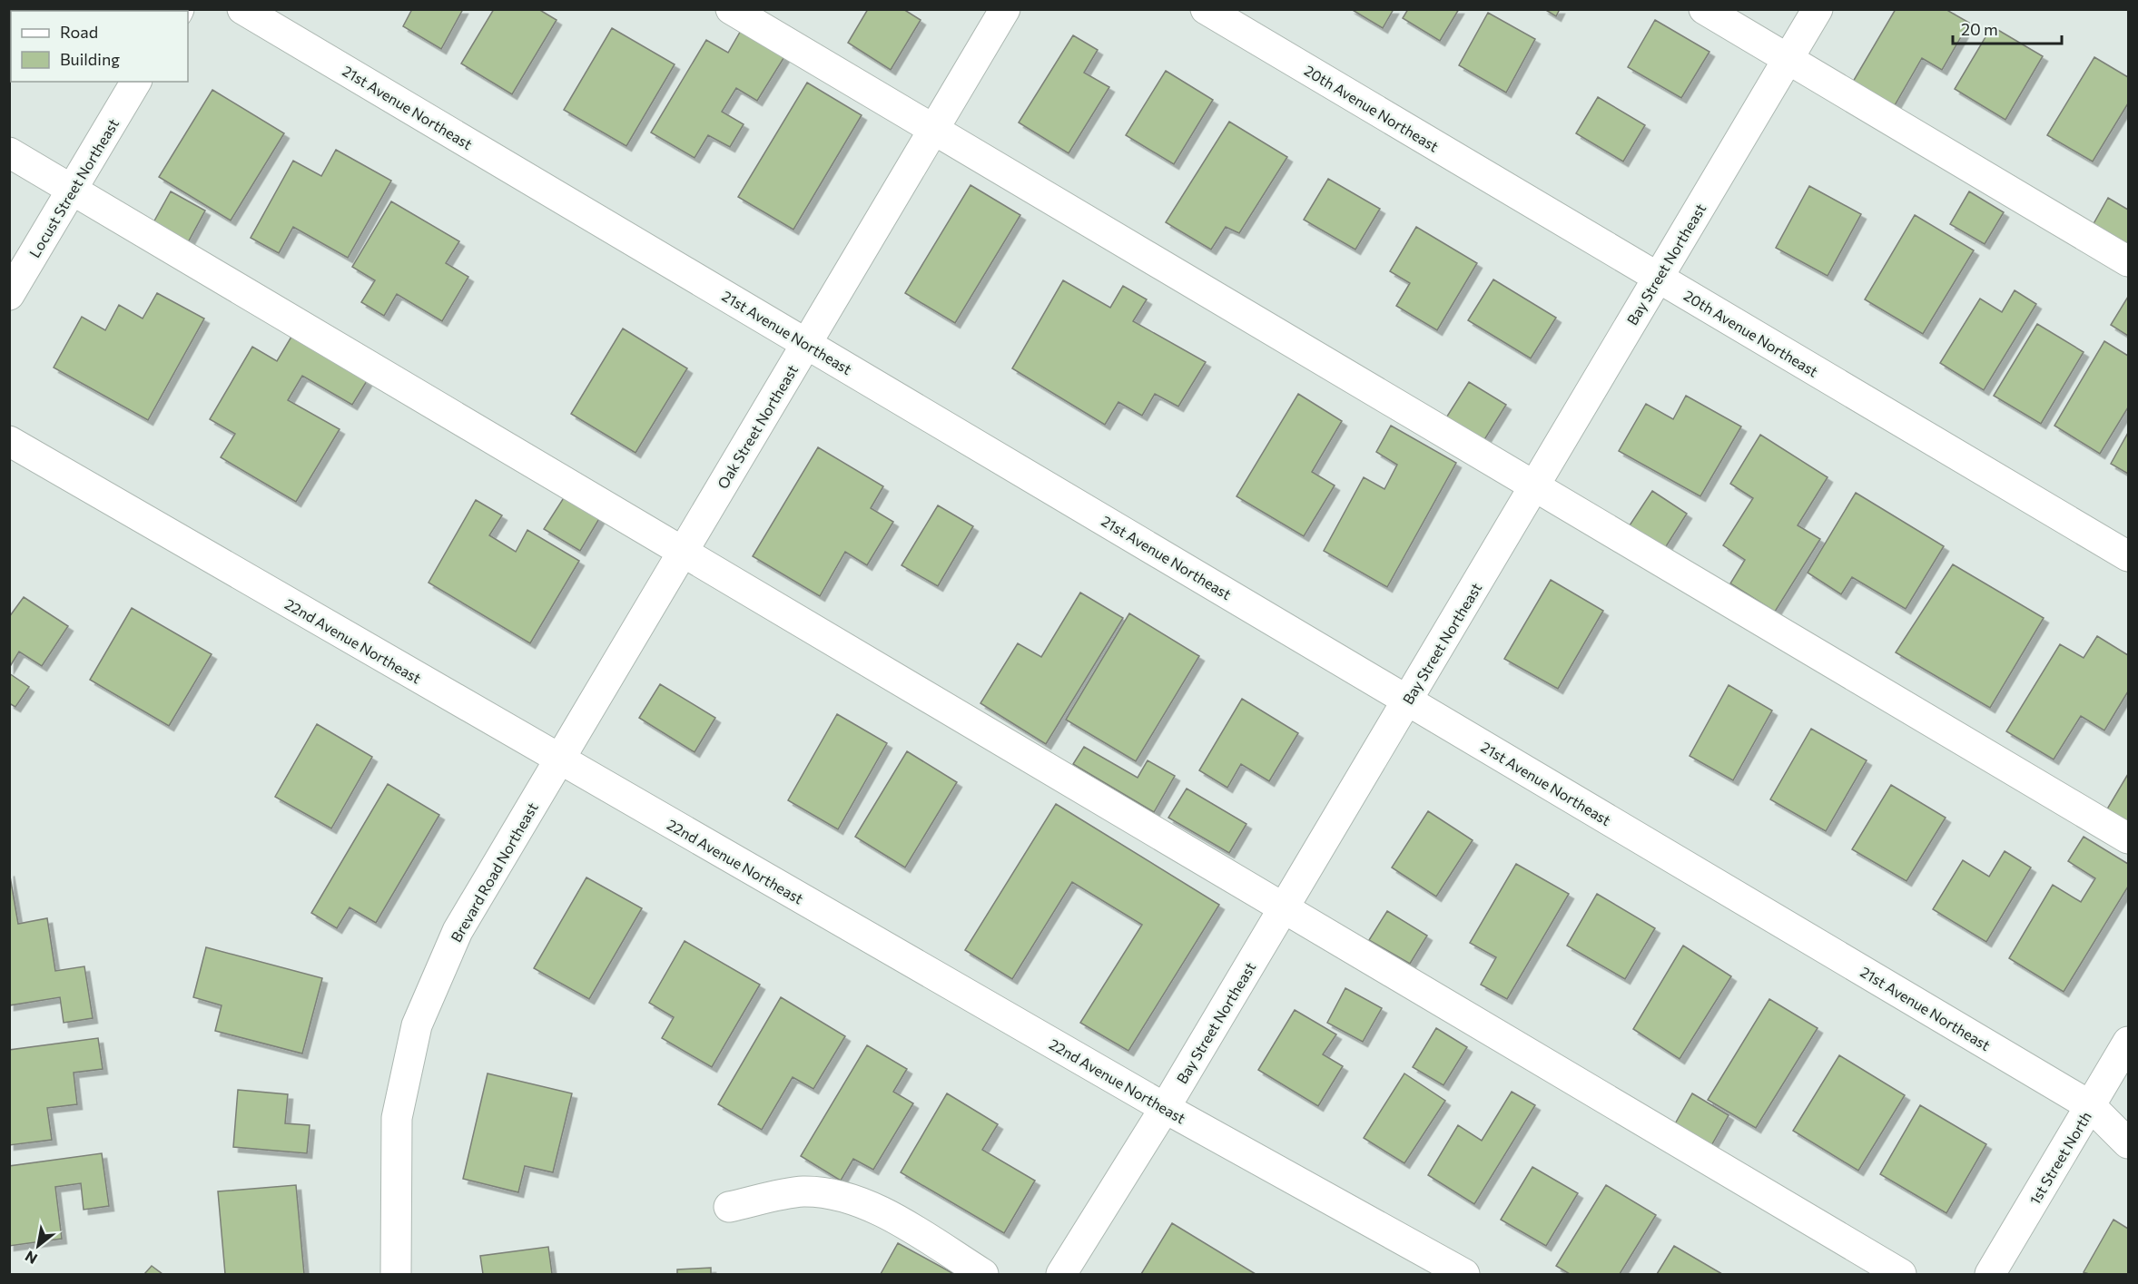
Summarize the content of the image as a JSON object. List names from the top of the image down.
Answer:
{
  "streets": {
    "street": [
      "21st Avenue Northeast",
      "20th Avenue Northeast",
      "Locust Street Northeast",
      "Bay Street Northeast",
      "Oak Street Northeast",
      "22nd Avenue Northeast",
      "Brevard Road Northeast",
      "1st Street North"
    ]
  },
  "crossings": [
    ["21st Avenue Northeast", "Bay Street Northeast"],
    ["21st Avenue Northeast", "Oak Street Northeast"],
    ["21st Avenue Northeast", "1st Street North"],
    ["20th Avenue Northeast", "Bay Street Northeast"],
    ["Bay Street Northeast", "22nd Avenue Northeast"],
    ["Oak Street Northeast", "22nd Avenue Northeast"],
    ["Oak Street Northeast", "Brevard Road Northeast"],
    ["22nd Avenue Northeast", "Brevard Road Northeast"]
  ],
  "legend": ["Road", "Building"],
  "scale_bar": "20 m",
  "north": "bottom left"
}
